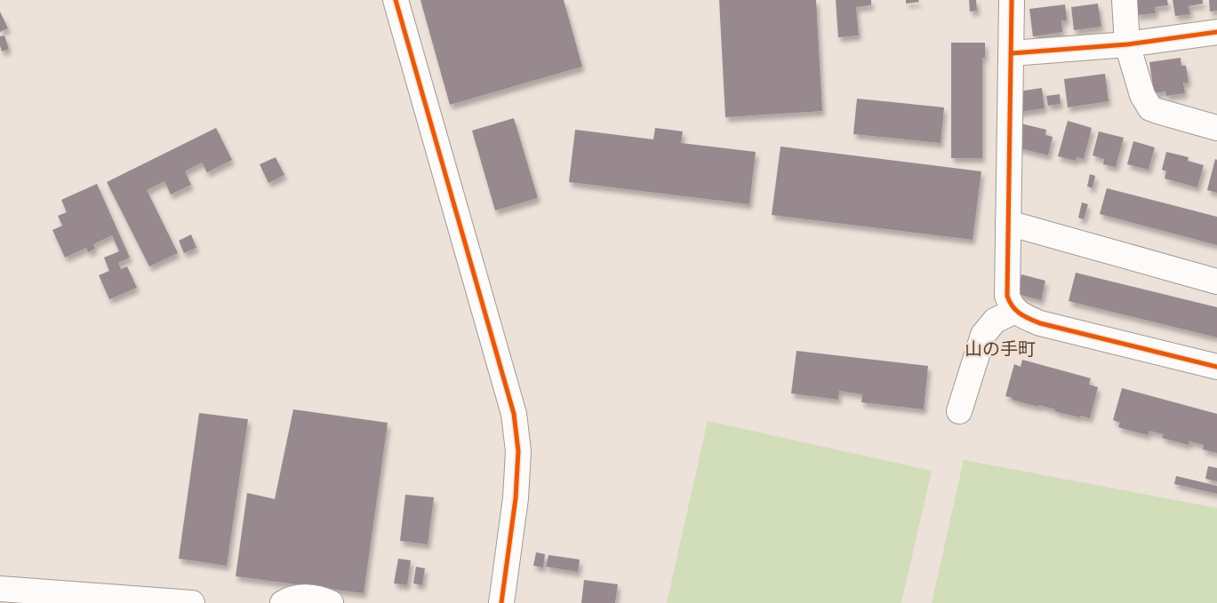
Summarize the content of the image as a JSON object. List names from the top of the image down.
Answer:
{
  "districts": ["山の手町"]
}
